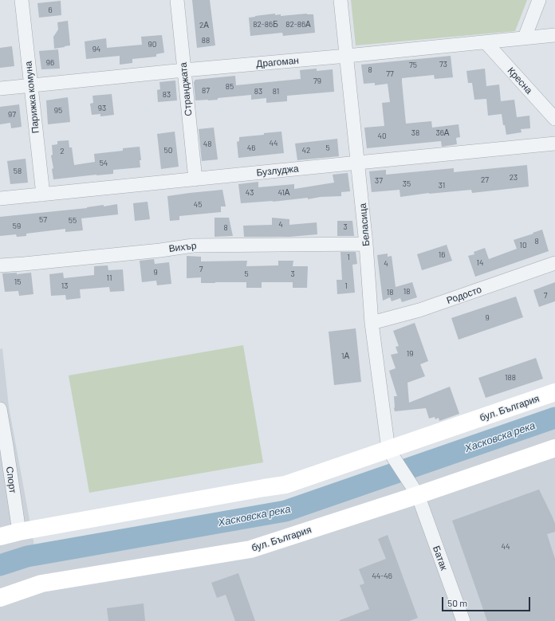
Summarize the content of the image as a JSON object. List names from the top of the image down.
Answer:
{
  "streets": {
    "street": [
      "Драгоман",
      "Кресна",
      "Странджата",
      "Парижка комуна",
      "Бузлуджа",
      "Беласица",
      "Вихър",
      "Родосто",
      "бул. България",
      "Спорт",
      "Батак"
    ]
  },
  "crossings": [
    ["Драгоман", "Кресна"],
    ["Драгоман", "Странджата"],
    ["Драгоман", "Парижка комуна"],
    ["Драгоман", "Беласица"],
    ["Странджата", "Бузлуджа"],
    ["Парижка комуна", "Бузлуджа"],
    ["Бузлуджа", "Беласица"],
    ["Беласица", "Вихър"],
    ["Беласица", "Родосто"],
    ["Беласица", "бул. България"],
    ["Беласица", "Батак"],
    ["бул. България", "Спорт"],
    ["бул. България", "Батак"]
  ],
  "water": ["Хасковска река"],
  "house_numbers": [
    "6",
    "82-86Б",
    "82-86А",
    "2А",
    "88",
    "90",
    "94",
    "96",
    "73",
    "75",
    "8",
    "77",
    "79",
    "85",
    "87",
    "83",
    "81",
    "83",
    "93",
    "95",
    "97",
    "38",
    "36А",
    "40",
    "44",
    "48",
    "46",
    "5",
    "50",
    "42",
    "2",
    "54",
    "58",
    "23",
    "27",
    "37",
    "35",
    "31",
    "43",
    "41А",
    "45",
    "57",
    "55",
    "4",
    "59",
    "3",
    "8",
    "8",
    "10",
    "16",
    "1",
    "14",
    "4",
    "7",
    "9",
    "5",
    "3",
    "11",
    "15",
    "13",
    "1",
    "18",
    "18",
    "7",
    "9",
    "19",
    "1А",
    "188",
    "44",
    "44-46"
  ],
  "scale_bar": "50 m"
}
